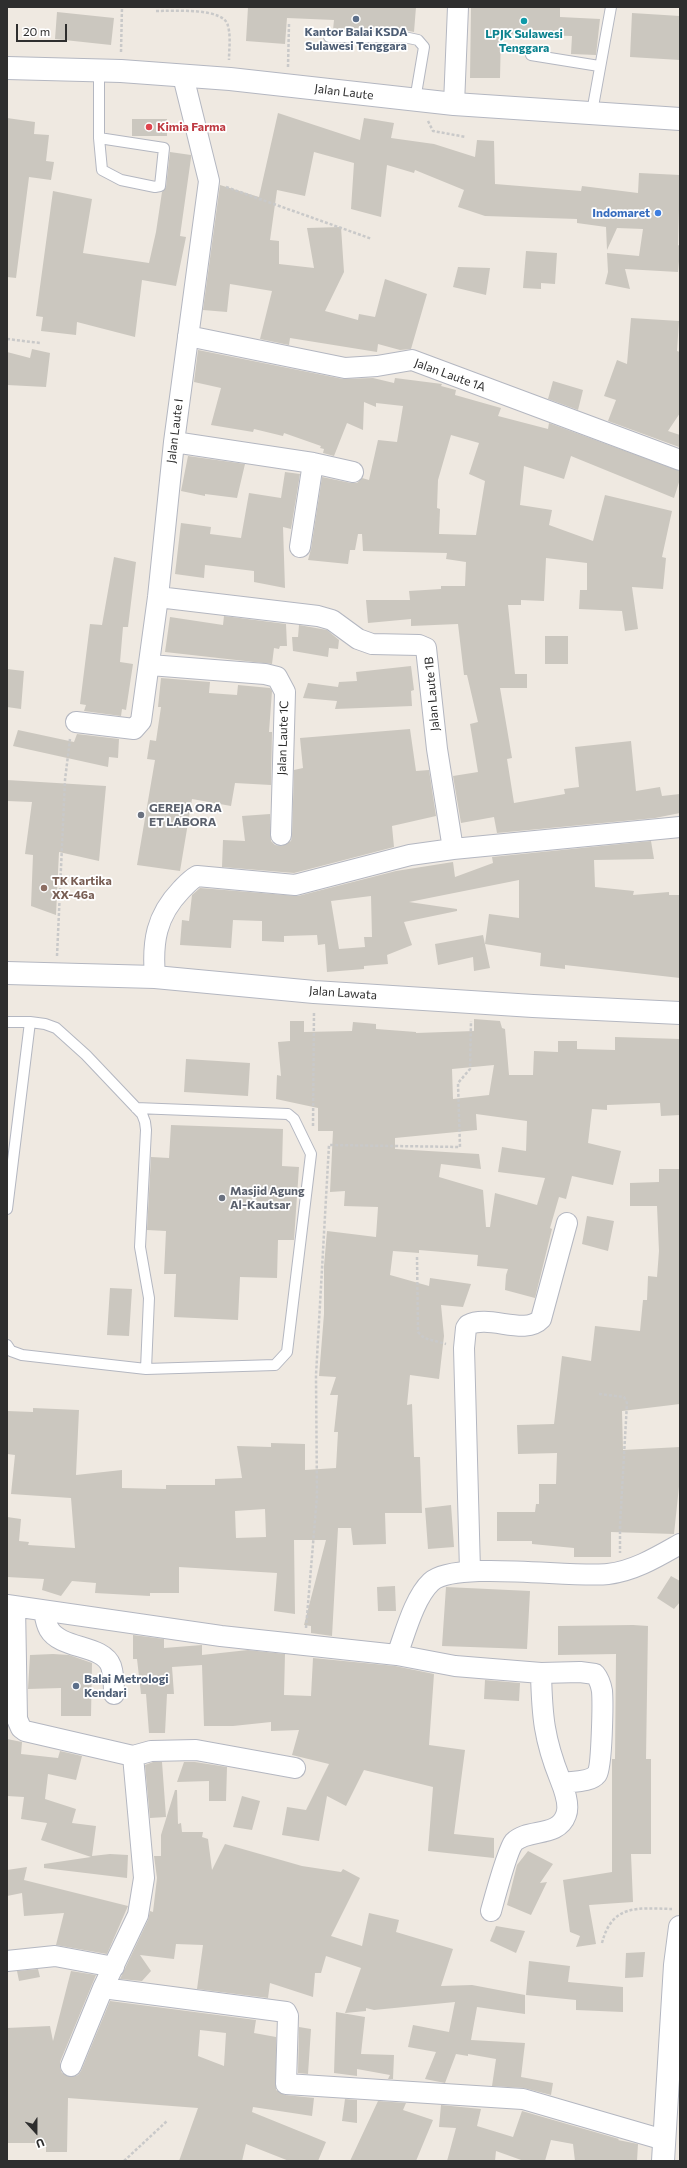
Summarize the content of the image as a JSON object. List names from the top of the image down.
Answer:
{
  "streets": {
    "street": [
      "Jalan Laute",
      "Jalan Laute 1A",
      "Jalan Laute I",
      "Jalan Laute 1B",
      "Jalan Laute 1C",
      "Jalan Lawata"
    ]
  },
  "crossings": [
    ["Jalan Laute", "Jalan Laute I"],
    ["Jalan Laute 1A", "Jalan Laute I"],
    ["Jalan Laute I", "Jalan Laute 1B"],
    ["Jalan Laute I", "Jalan Laute 1C"]
  ],
  "places": [
    "Kantor Balai KSDA Sulawesi Tenggara",
    "LPJK Sulawesi Tenggara",
    "Kimia Farma",
    "Indomaret",
    "GEREJA ORA ET LABORA",
    "TK Kartika XX-46a",
    "Masjid Agung Al-Kautsar",
    "Balai Metrologi Kendari"
  ],
  "scale_bar": "20 m",
  "north": "bottom"
}
